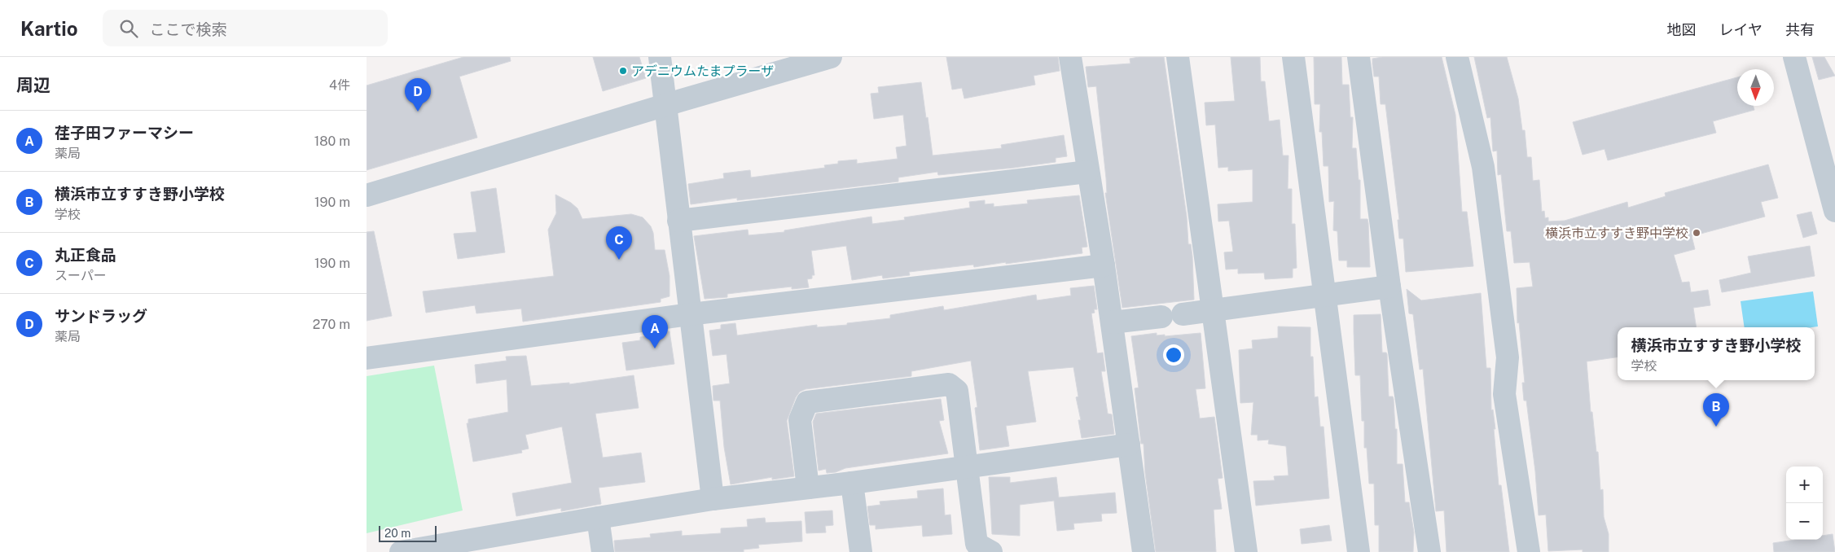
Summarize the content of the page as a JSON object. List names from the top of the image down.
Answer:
{
  "places": ["アデニウムたまプラーザ", "横浜市立すすき野中学校"],
  "scale_bar": "20 m",
  "north": "bottom",
  "page": {
    "header": "Kartio",
    "search": "ここで検索",
    "nav": ["地図", "レイヤ", "共有"],
    "heading": ["周辺", "4件"],
    "pins": [
      "D",
      "C",
      "A",
      "B"
    ],
    "list": [
      {
        "mark": "A",
        "name": "荏子田ファーマシー",
        "note": "薬局",
        "value": "180 m"
      },
      {
        "mark": "B",
        "name": "横浜市立すすき野小学校",
        "note": "学校",
        "value": "190 m"
      },
      {
        "mark": "C",
        "name": "丸正食品",
        "note": "スーパー",
        "value": "190 m"
      },
      {
        "mark": "D",
        "name": "サンドラッグ",
        "note": "薬局",
        "value": "270 m"
      }
    ],
    "popup": ["横浜市立すすき野小学校", "学校"],
    "map_buttons": ["+", "−"],
    "scale": "20 m"
  }
}
